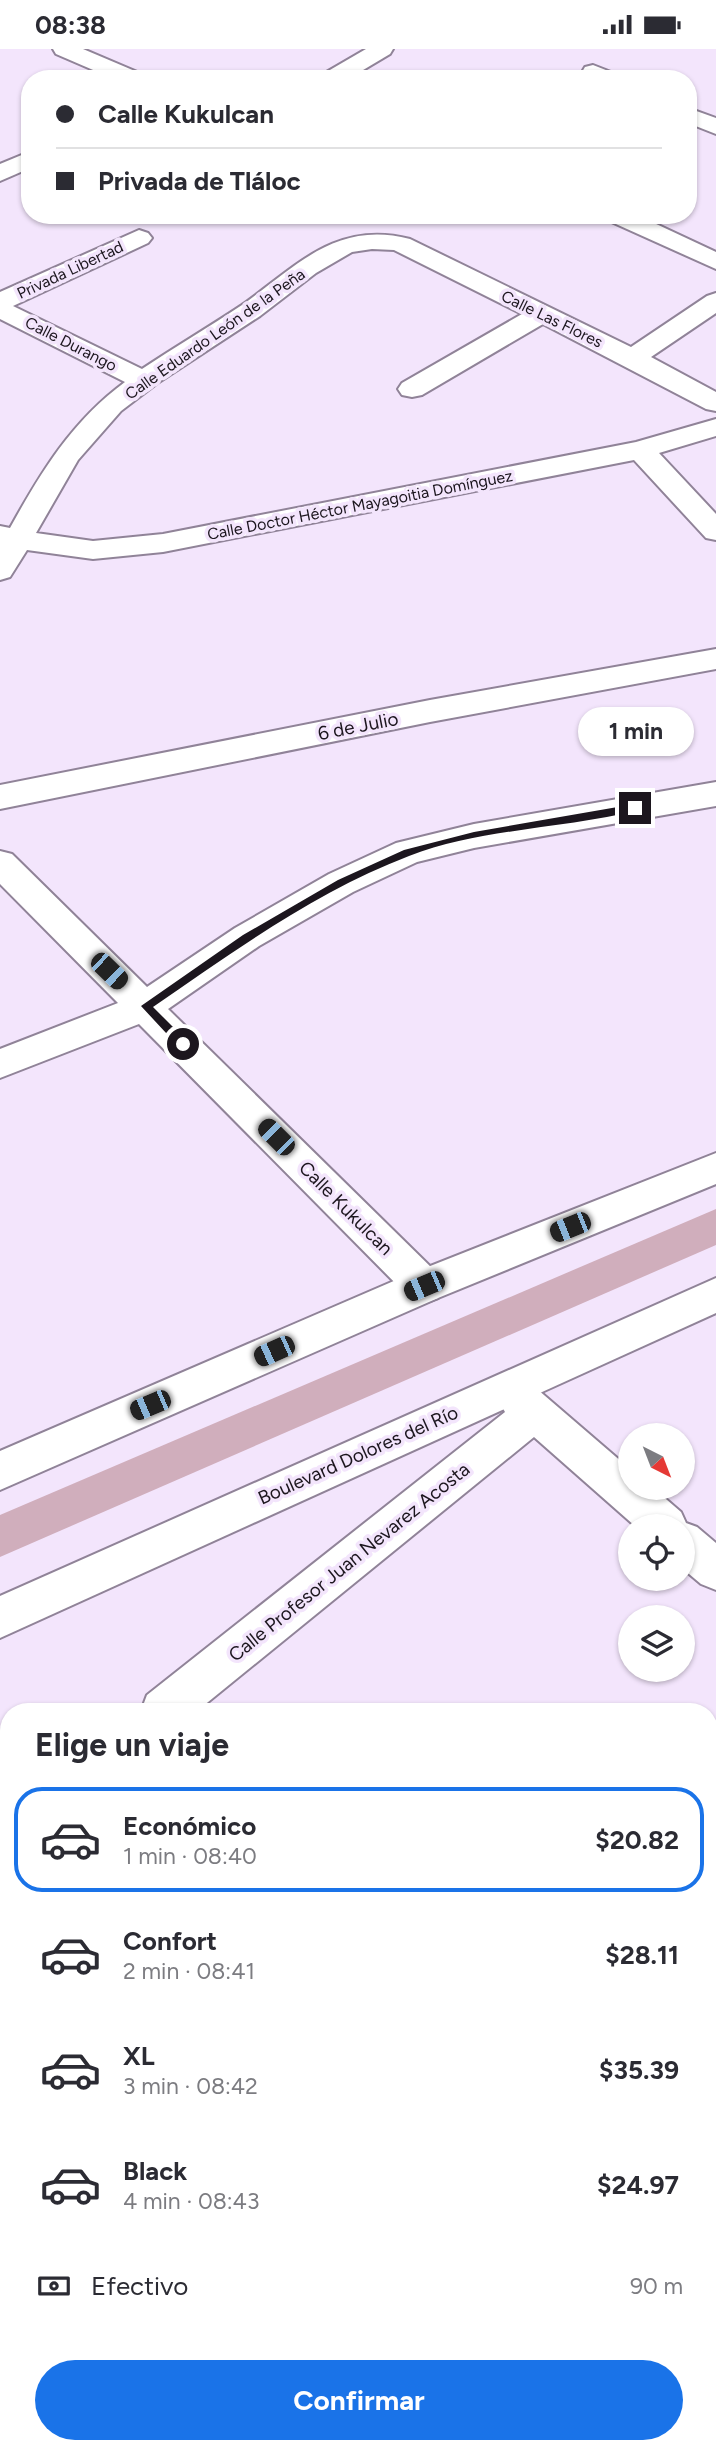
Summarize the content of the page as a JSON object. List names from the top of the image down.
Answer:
{
  "streets": {
    "street": [
      "Privada Libertad",
      "Calle Las Flores",
      "Calle Eduardo León de la Peña",
      "Calle Durango",
      "Calle Doctor Héctor Mayagoitia Domínguez",
      "6 de Julio",
      "Calle Kukulcan",
      "Boulevard Dolores del Río",
      "Calle Profesor Juan Nevarez Acosta"
    ]
  },
  "crossings": [
    ["Calle Las Flores", "Calle Eduardo León de la Peña"],
    ["Calle Eduardo León de la Peña", "Calle Durango"],
    ["Calle Eduardo León de la Peña", "Calle Doctor Héctor Mayagoitia Domínguez"],
    ["Boulevard Dolores del Río", "Calle Profesor Juan Nevarez Acosta"]
  ],
  "north": "bottom right",
  "page": {
    "status": "08:38",
    "banner": ["Calle Kukulcan", "Privada de Tláloc"],
    "bubble": "1 min",
    "heading": "Elige un viaje",
    "list": [
      {
        "name": "Económico",
        "note": "1 min · 08:40",
        "value": "$20.82"
      },
      {
        "name": "Confort",
        "note": "2 min · 08:41",
        "value": "$28.11"
      },
      {
        "name": "XL",
        "note": "3 min · 08:42",
        "value": "$35.39"
      },
      {
        "name": "Black",
        "note": "4 min · 08:43",
        "value": "$24.97"
      }
    ],
    "pay": ["Efectivo", "90 m"],
    "buttons": "Confirmar"
  }
}
